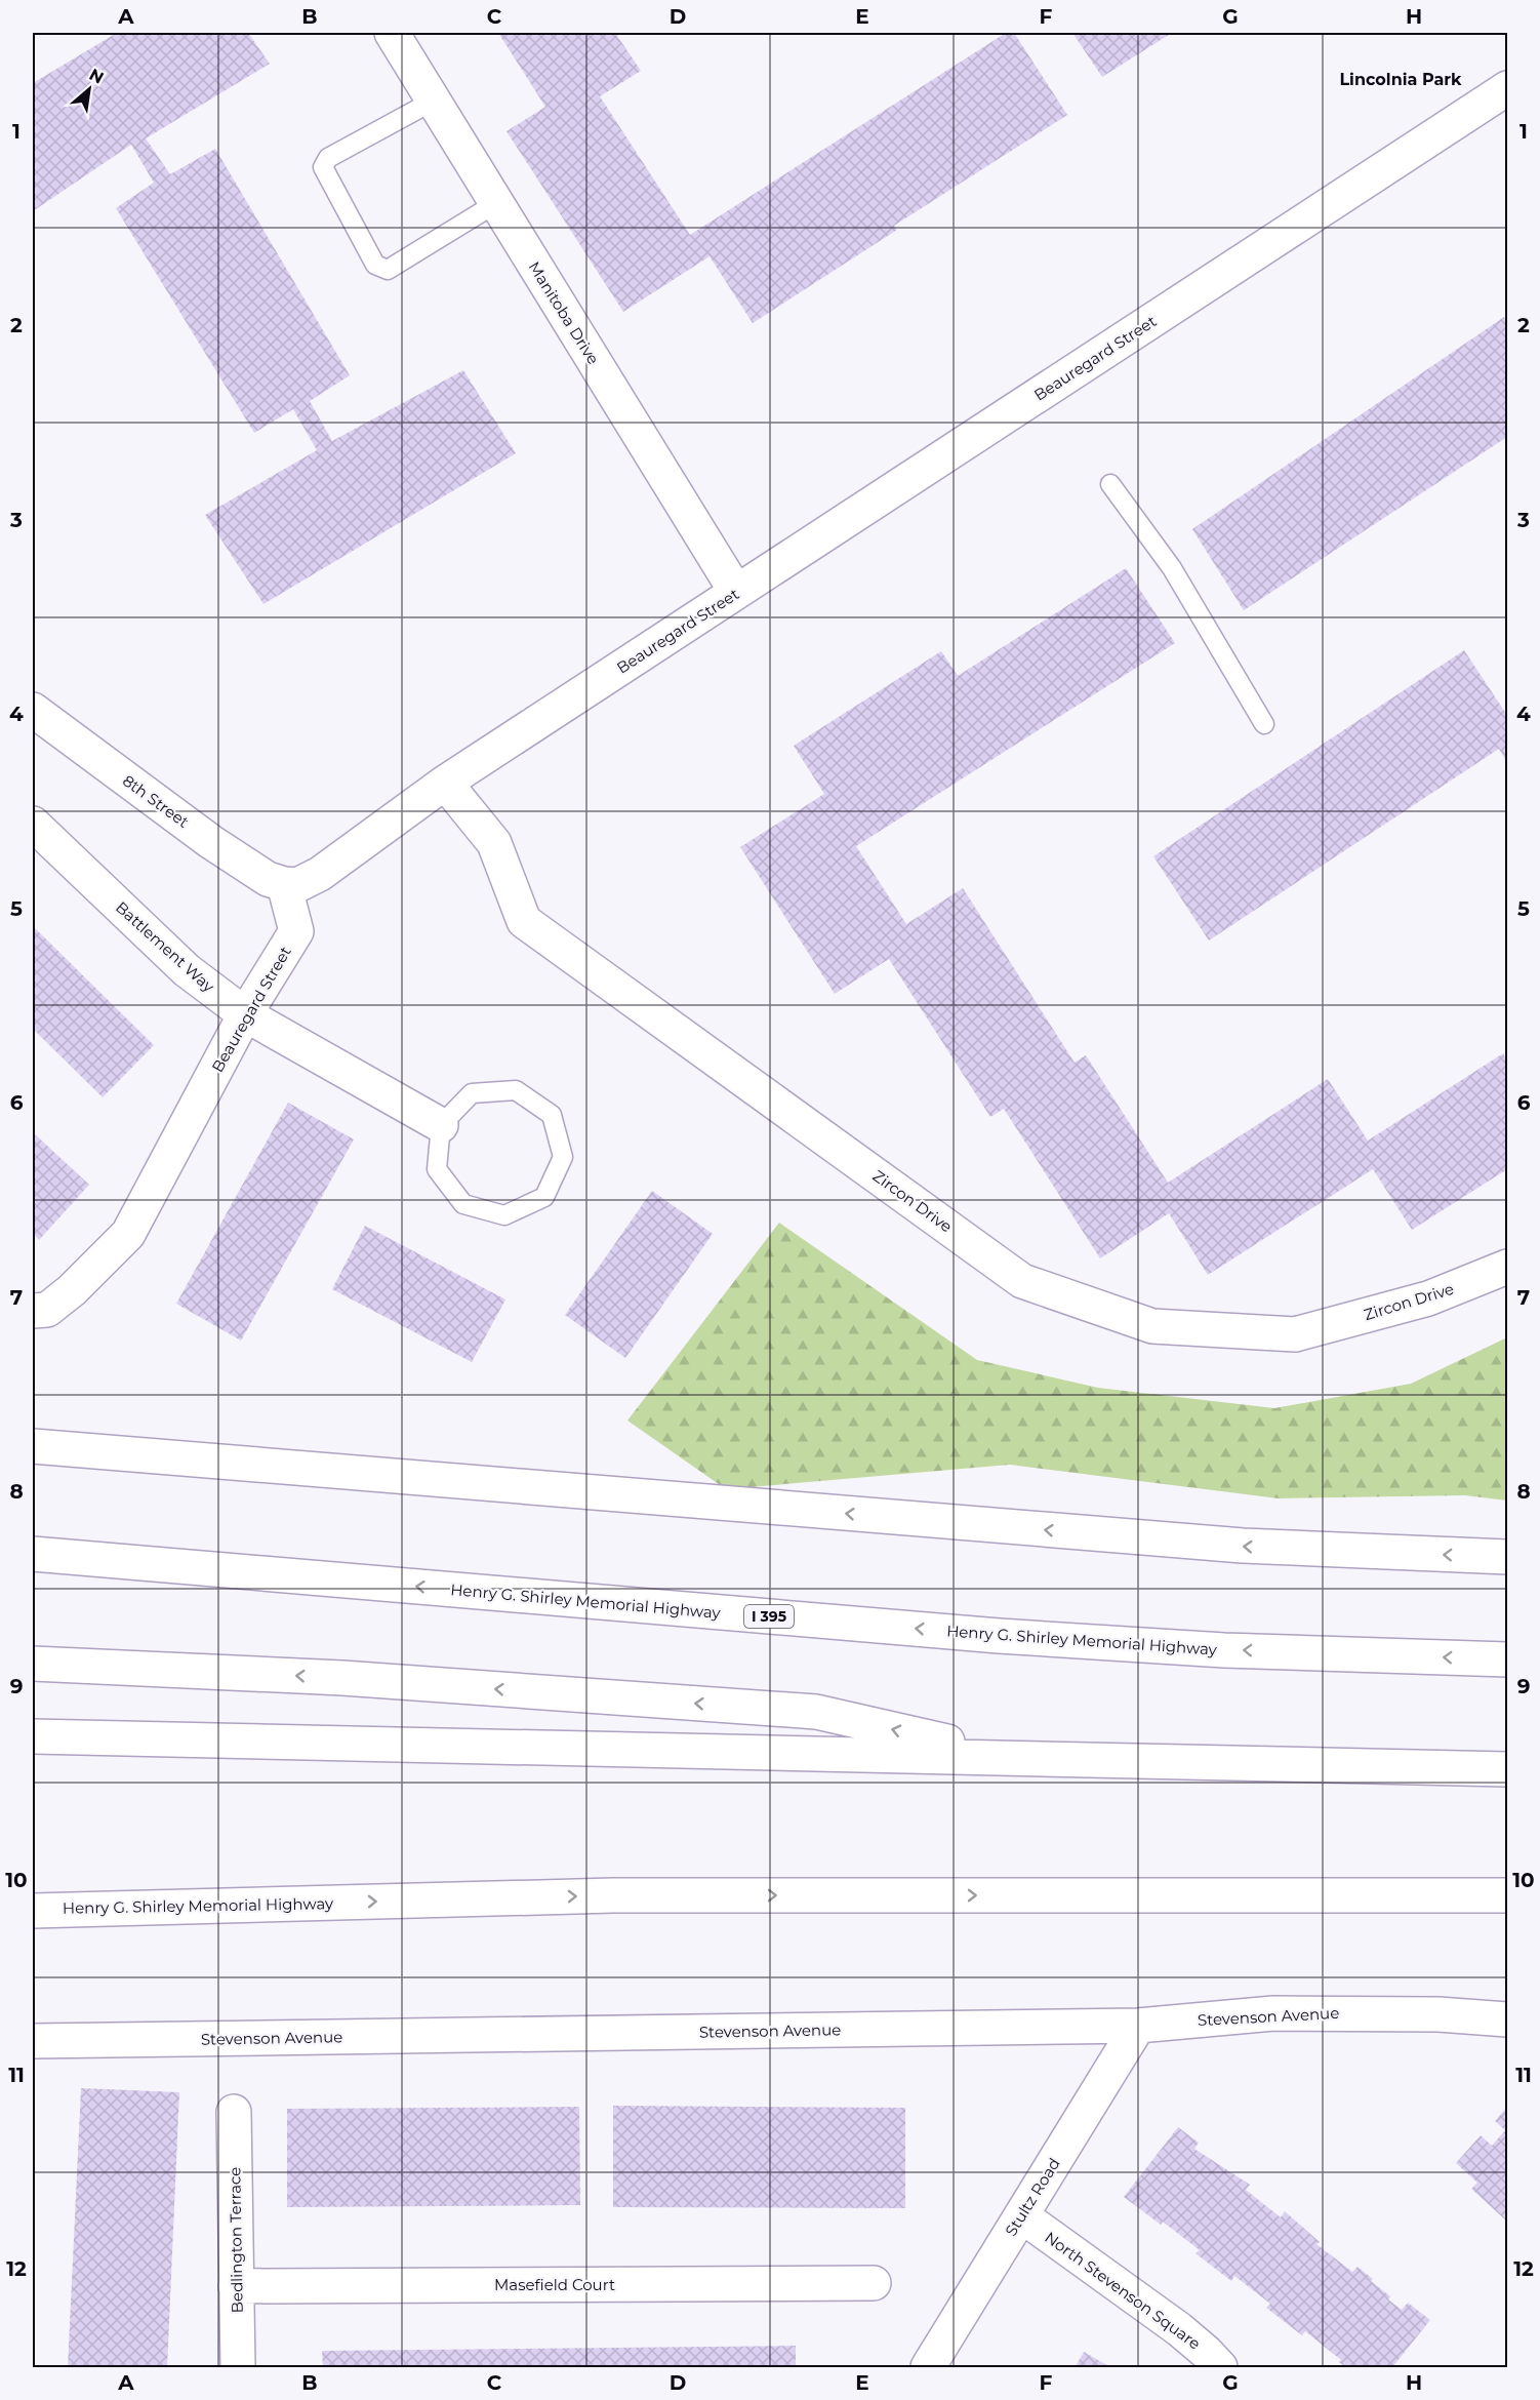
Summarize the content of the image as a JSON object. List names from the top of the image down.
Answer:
{
  "streets": {
    "main road": [
      "Manitoba Drive",
      "Beauregard Street",
      "8th Street",
      "Battlement Way",
      "Zircon Drive",
      "Henry G. Shirley Memorial Highway",
      "I 395",
      "Stevenson Avenue",
      "Stultz Road",
      "Bedlington Terrace",
      "Masefield Court",
      "North Stevenson Square"
    ]
  },
  "crossings": [
    ["Manitoba Drive", "Beauregard Street"],
    ["Beauregard Street", "8th Street"],
    ["Beauregard Street", "Battlement Way"],
    ["Beauregard Street", "Zircon Drive"],
    ["Stevenson Avenue", "Stultz Road"],
    ["Stultz Road", "North Stevenson Square"],
    ["Bedlington Terrace", "Masefield Court"]
  ],
  "districts": ["Lincolnia Park"],
  "north": "top right",
  "grid": {
    "columns": [
      "A",
      "B",
      "C",
      "D",
      "E",
      "F",
      "G",
      "H"
    ],
    "rows": [
      "1",
      "2",
      "3",
      "4",
      "5",
      "6",
      "7",
      "8",
      "9",
      "10",
      "11",
      "12"
    ]
  }
}
